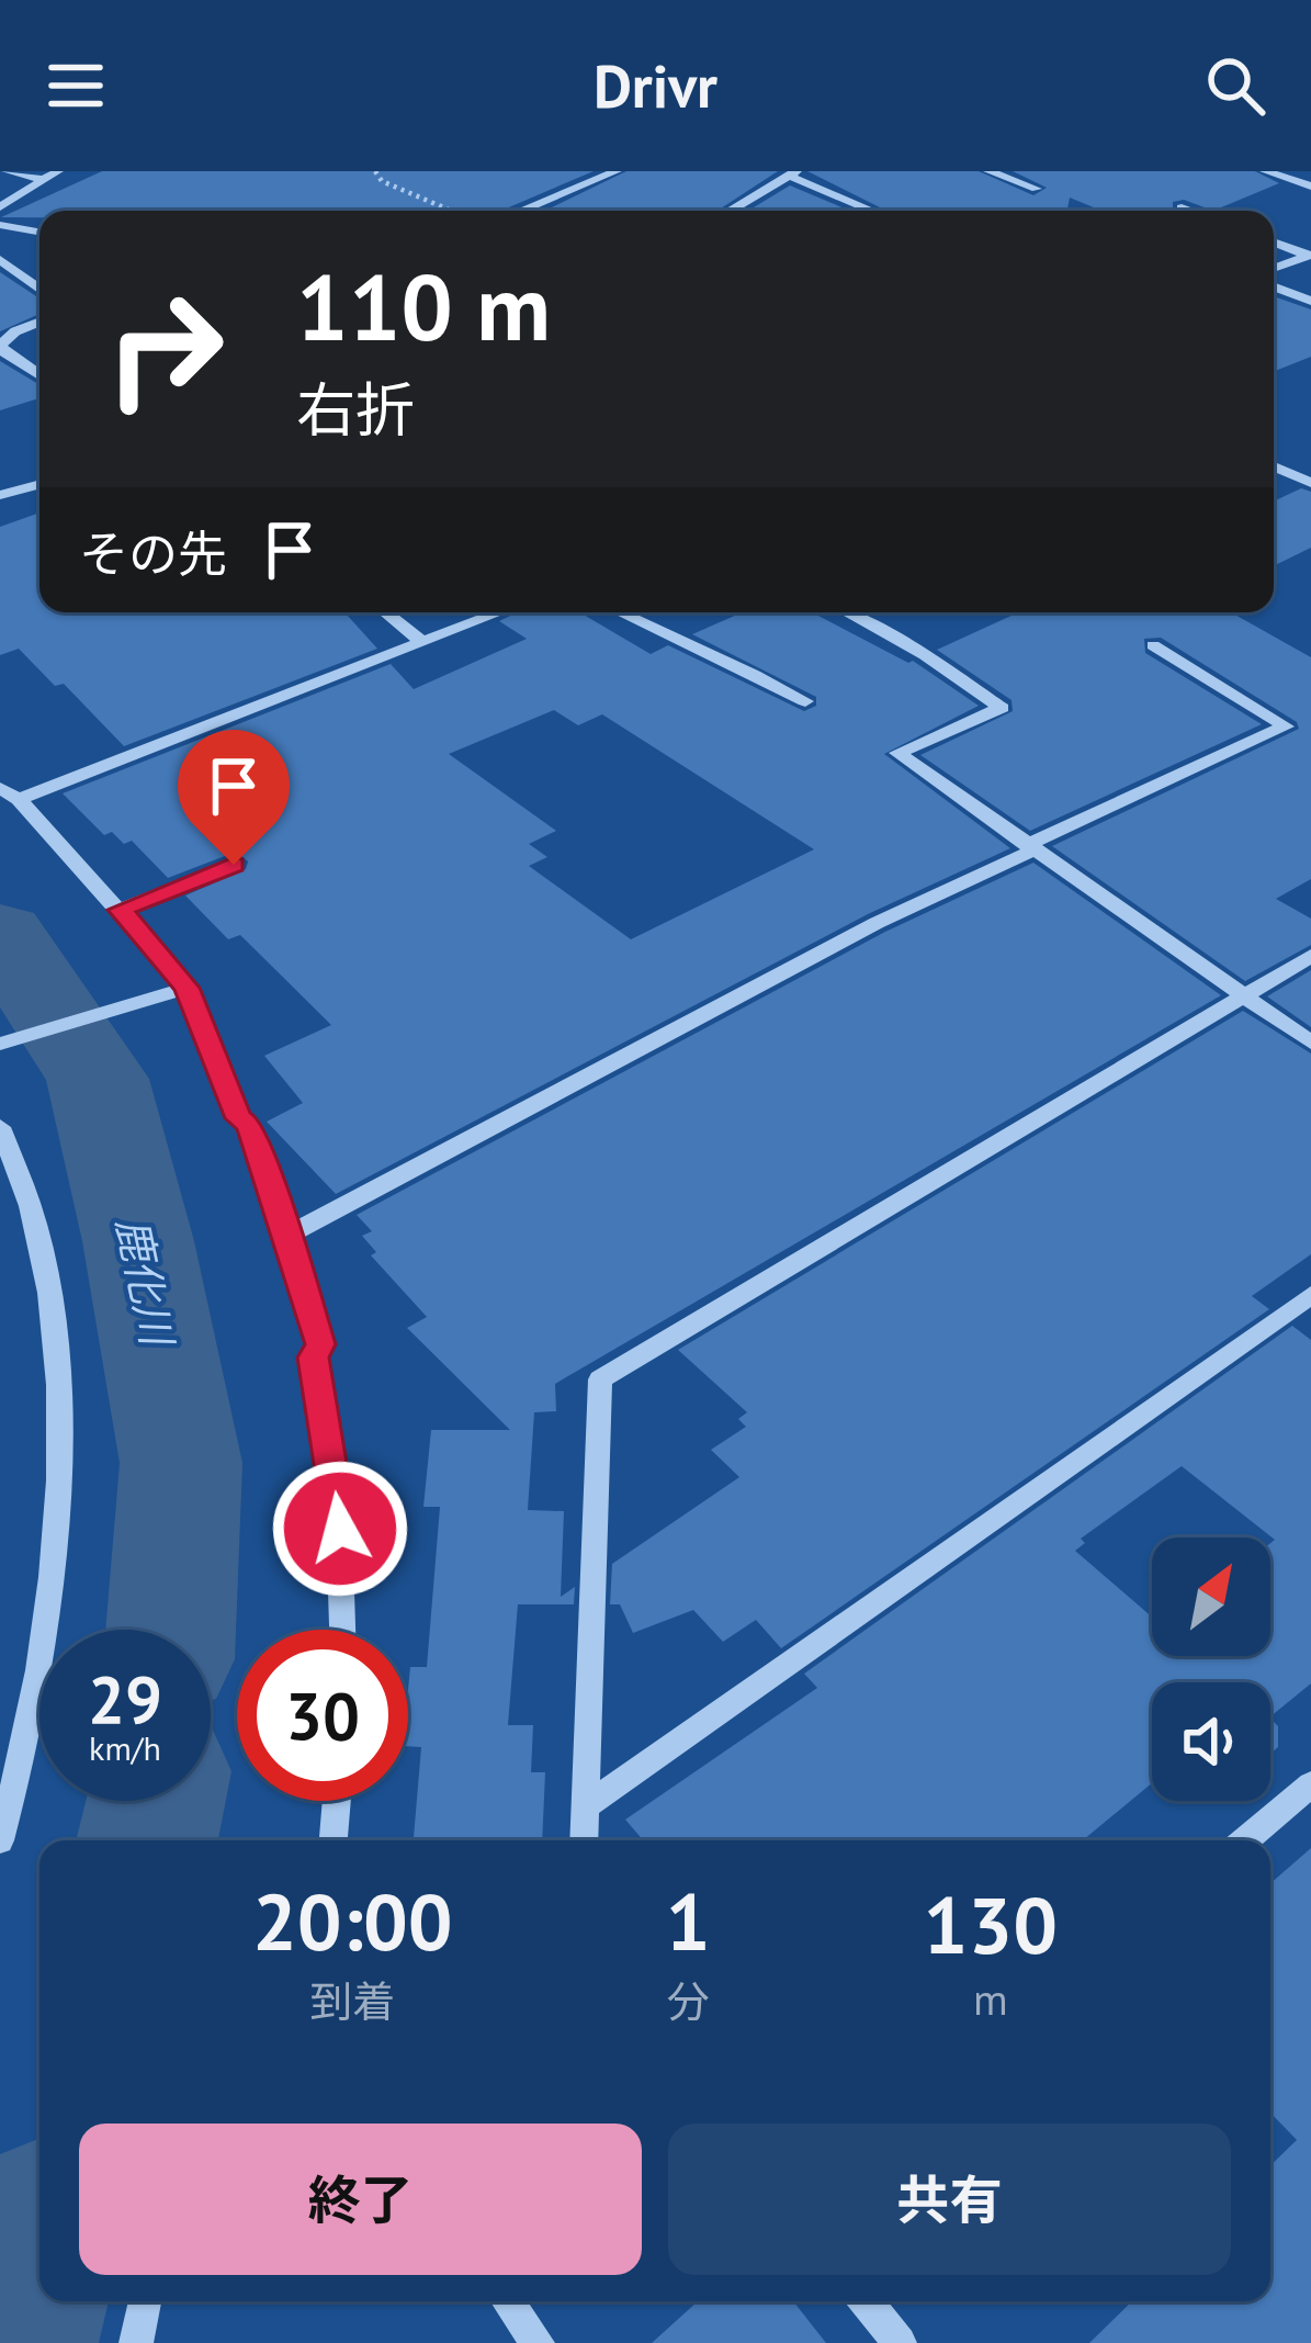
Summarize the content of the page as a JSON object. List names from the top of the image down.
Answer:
{
  "water": ["鹿化川"],
  "north": "top right",
  "page": {
    "header": "Drivr",
    "turn": ["110 m", "右折"],
    "then": "その先",
    "speed": "29 km/h",
    "limit": "30",
    "eta": [
      "20:00",
      "到着",
      "1",
      "分",
      "130",
      "m"
    ],
    "buttons": ["終了", "共有"]
  }
}
